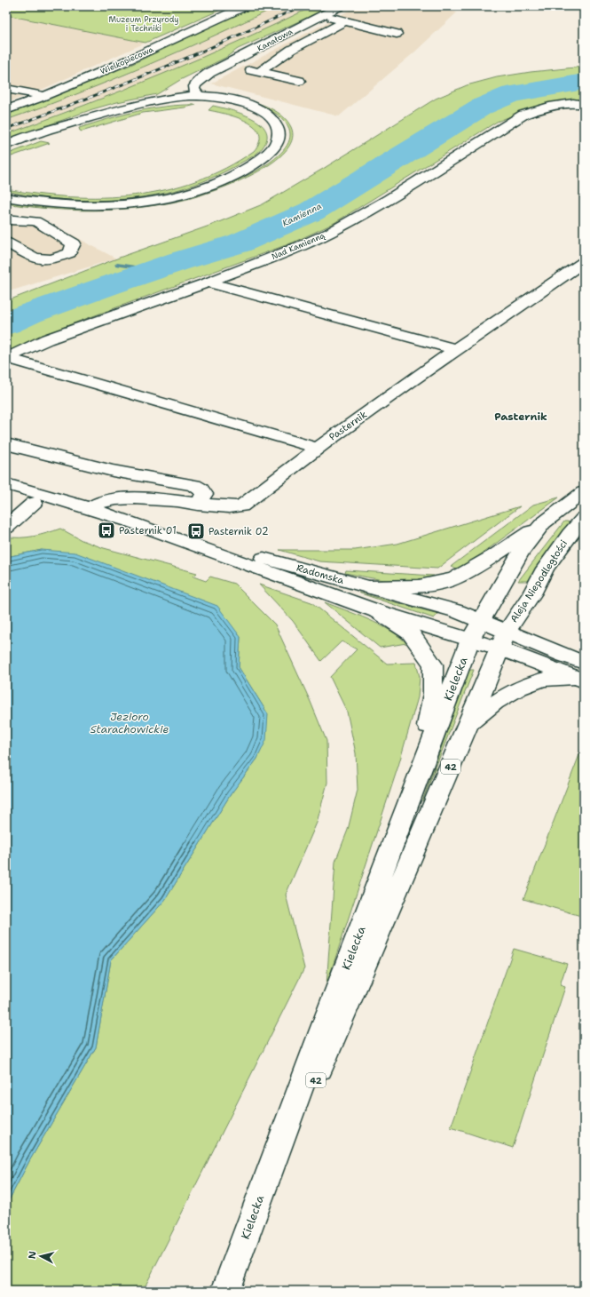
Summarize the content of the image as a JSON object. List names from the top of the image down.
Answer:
{
  "streets": {
    "street": [
      "Kanałowa",
      "Wielkopiecowa",
      "Nad Kamienną",
      "Pasternik",
      "Radomska",
      "Aleja Niepodległości",
      "Kielecka",
      "42"
    ]
  },
  "crossings": [
    ["Pasternik", "Radomska"],
    ["Radomska", "Aleja Niepodległości"],
    ["Radomska", "Kielecka"],
    ["Radomska", "42"],
    ["Aleja Niepodległości", "Kielecka"],
    ["Kielecka", "42"]
  ],
  "districts": ["Pasternik"],
  "water": ["Kamienna", "Jezioro Starachowickie"],
  "parks": ["Muzeum Przyrody i Techniki"],
  "places": {
    "bus stop": ["Pasternik 01", "Pasternik 02"]
  },
  "north": "left"
}
